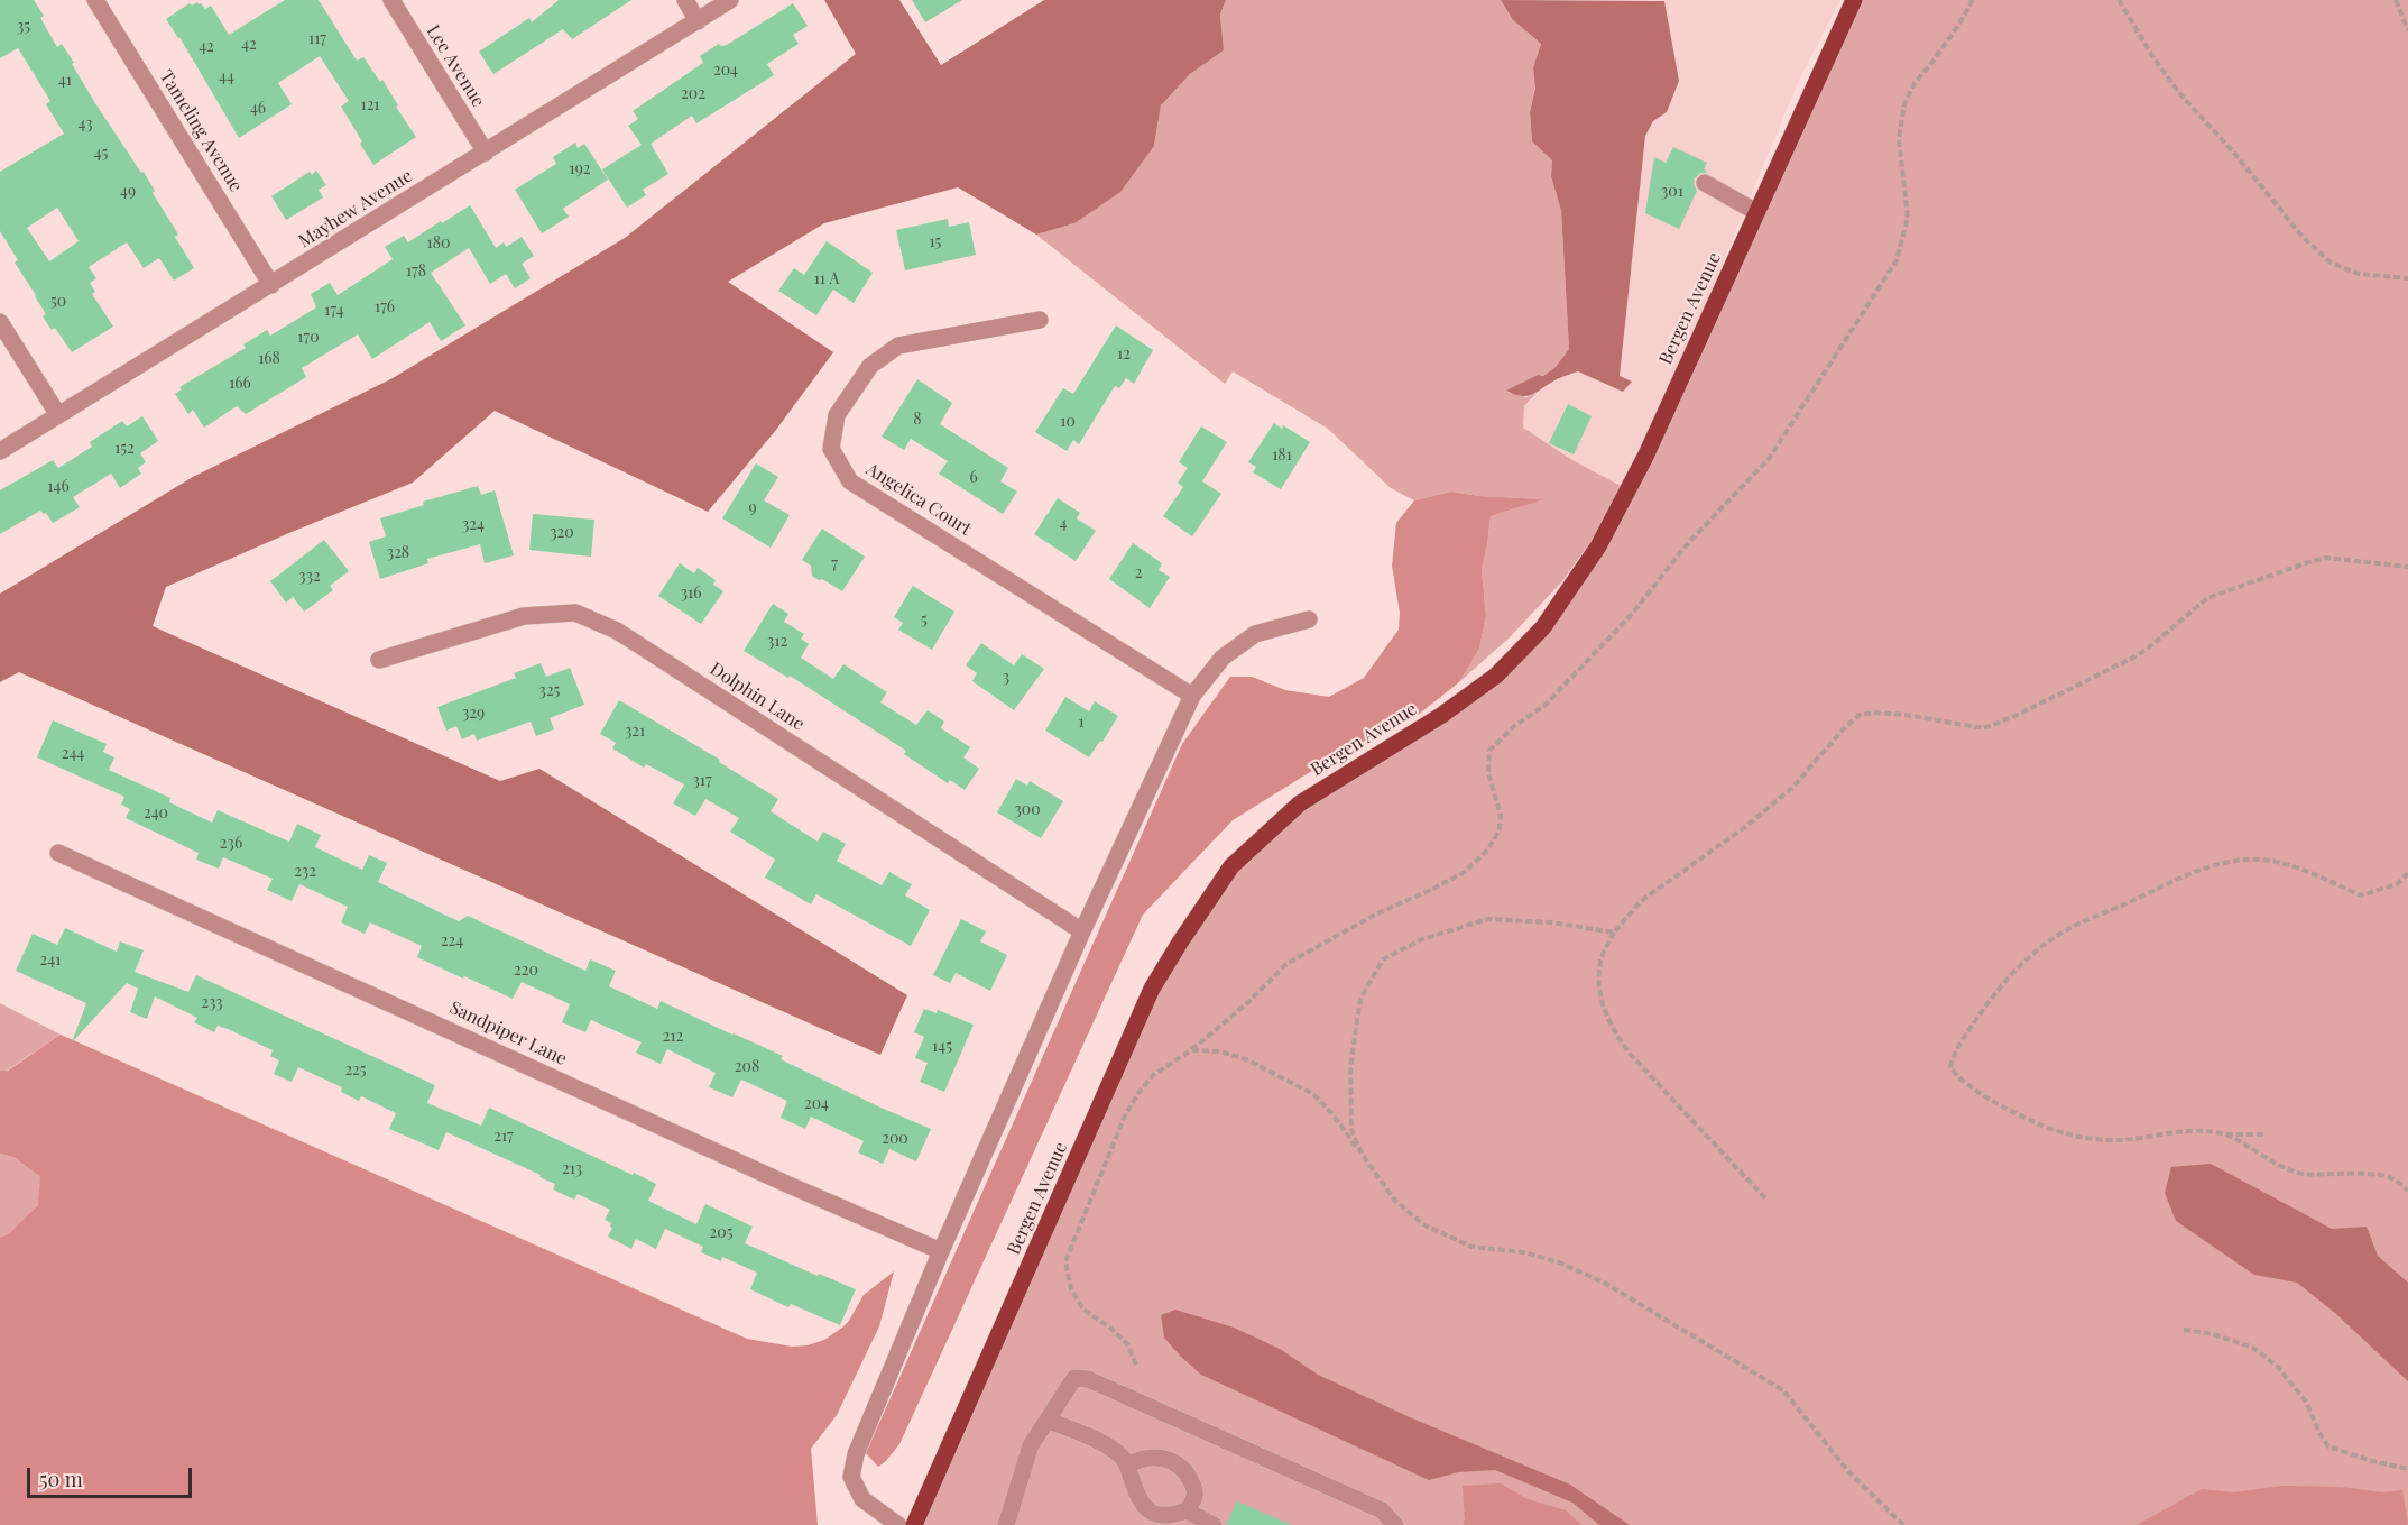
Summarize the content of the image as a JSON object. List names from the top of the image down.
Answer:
{
  "streets": {
    "main road": ["Bergen Avenue"],
    "street": [
      "Lee Avenue",
      "Tameling Avenue",
      "Mayhew Avenue",
      "Angelica Court",
      "Dolphin Lane",
      "Sandpiper Lane"
    ]
  },
  "crossings": [
    ["Lee Avenue", "Mayhew Avenue"],
    ["Tameling Avenue", "Mayhew Avenue"]
  ],
  "house_numbers": [
    "35",
    "117",
    "42",
    "42",
    "204",
    "44",
    "41",
    "202",
    "121",
    "46",
    "43",
    "45",
    "192",
    "49",
    "301",
    "15",
    "180",
    "178",
    "11 A",
    "50",
    "176",
    "174",
    "170",
    "12",
    "168",
    "166",
    "8",
    "10",
    "152",
    "181",
    "6",
    "146",
    "9",
    "4",
    "324",
    "320",
    "328",
    "7",
    "2",
    "332",
    "316",
    "5",
    "312",
    "3",
    "325",
    "329",
    "1",
    "321",
    "244",
    "317",
    "300",
    "240",
    "236",
    "232",
    "224",
    "241",
    "220",
    "233",
    "212",
    "145",
    "208",
    "225",
    "204",
    "217",
    "200",
    "213",
    "205"
  ],
  "scale_bar": "50 m"
}
